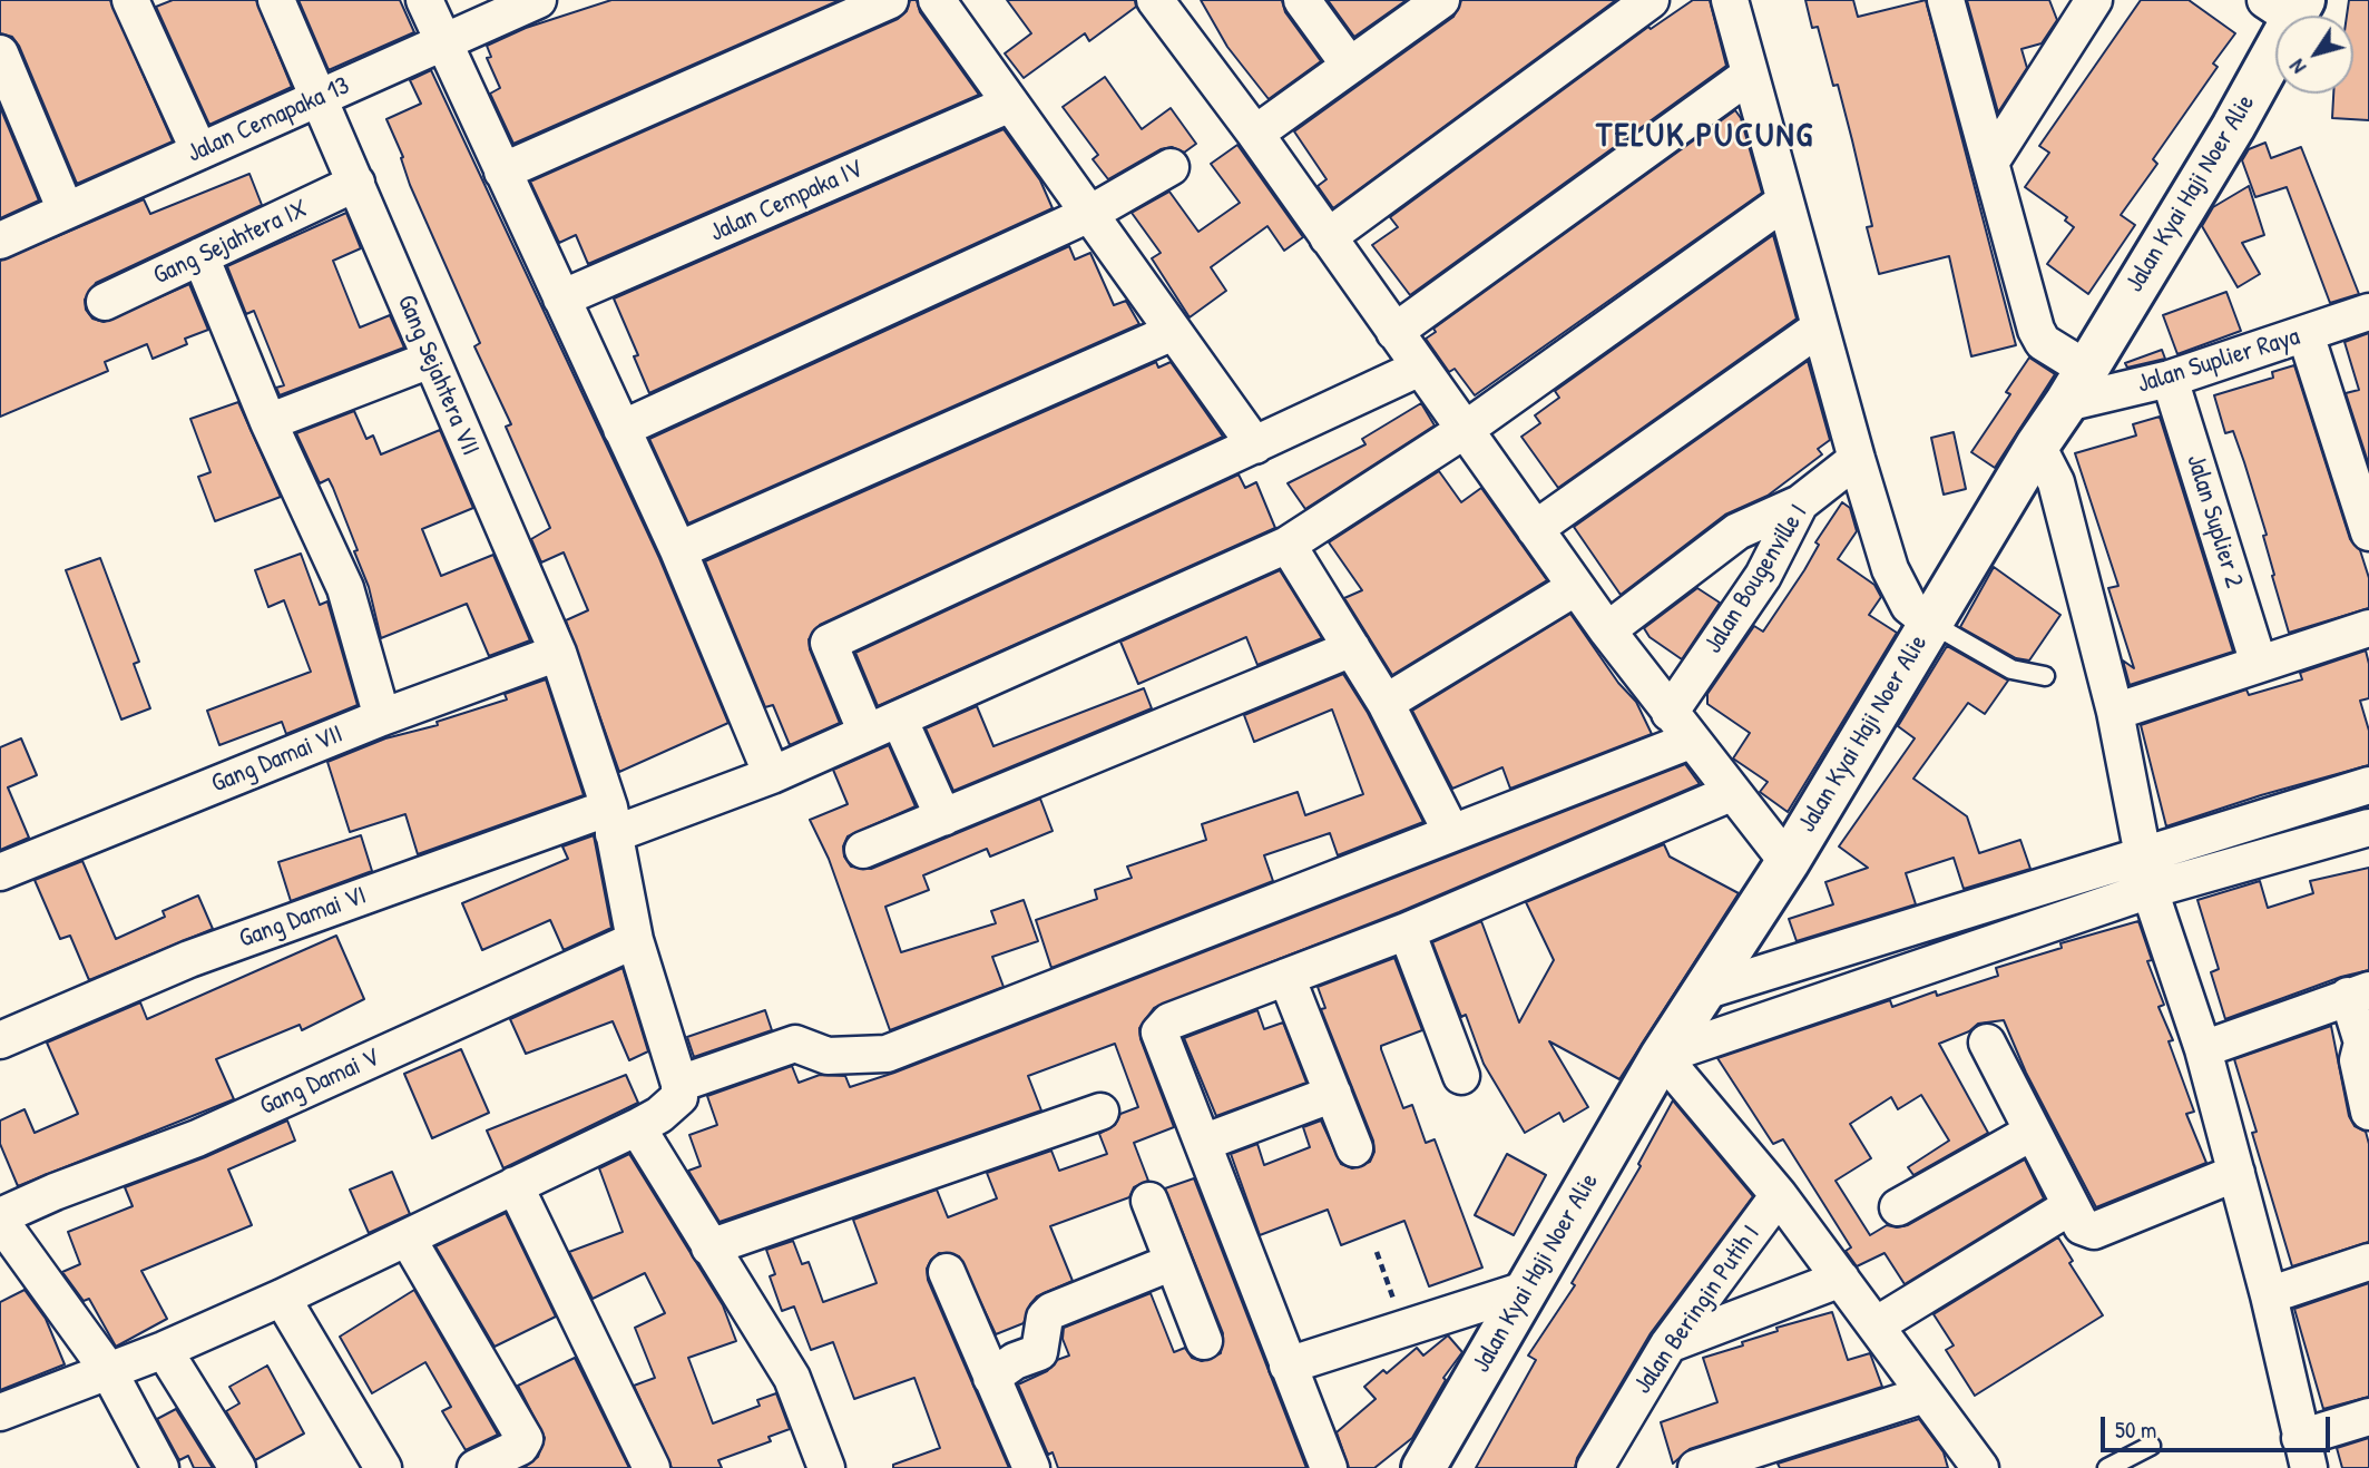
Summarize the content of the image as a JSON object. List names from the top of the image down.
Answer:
{
  "streets": {
    "street": [
      "Jalan Cemapaka 13",
      "Jalan Kyai Haji Noer Alie",
      "Jalan Cempaka IV",
      "Gang Sejahtera IX",
      "Jalan Suplier Raya",
      "Gang Sejahtera VII",
      "Jalan Suplier 2",
      "Jalan Bougenville I",
      "Gang Damai VII",
      "Gang Damai VI",
      "Gang Damai V",
      "Jalan Beringin Putih I"
    ]
  },
  "crossings": [
    ["Jalan Cemapaka 13", "Gang Sejahtera VII"],
    ["Jalan Kyai Haji Noer Alie", "Jalan Suplier Raya"],
    ["Gang Sejahtera IX", "Gang Sejahtera VII"],
    ["Jalan Suplier Raya", "Jalan Suplier 2"],
    ["Gang Sejahtera VII", "Gang Damai VII"],
    ["Gang Sejahtera VII", "Gang Damai VI"],
    ["Gang Sejahtera VII", "Gang Damai V"]
  ],
  "districts": ["TELUK PUCUNG"],
  "scale_bar": "50 m",
  "north": "bottom left"
}
